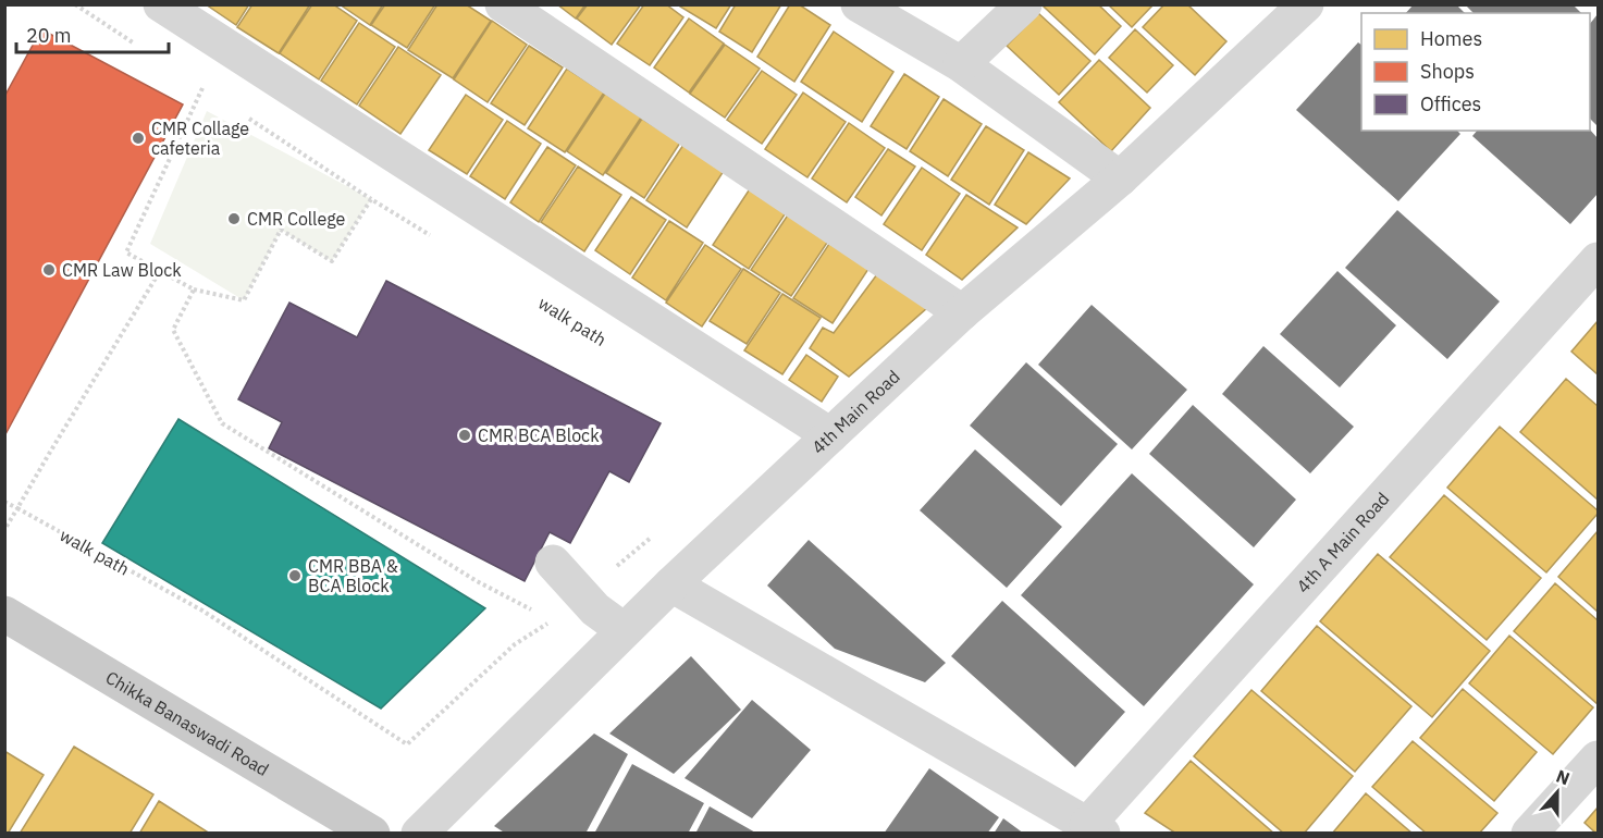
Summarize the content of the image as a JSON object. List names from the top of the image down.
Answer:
{
  "streets": {
    "main road": ["Chikka Banaswadi Road"],
    "street": ["4th Main Road", "4th A Main Road"],
    "path": ["walk path"]
  },
  "places": [
    "CMR Collage cafeteria",
    "CMR College",
    "CMR Law Block",
    "CMR BCA Block",
    "CMR BBA & BCA Block"
  ],
  "legend": ["Homes", "Shops", "Offices"],
  "scale_bar": "20 m",
  "north": "top"
}
